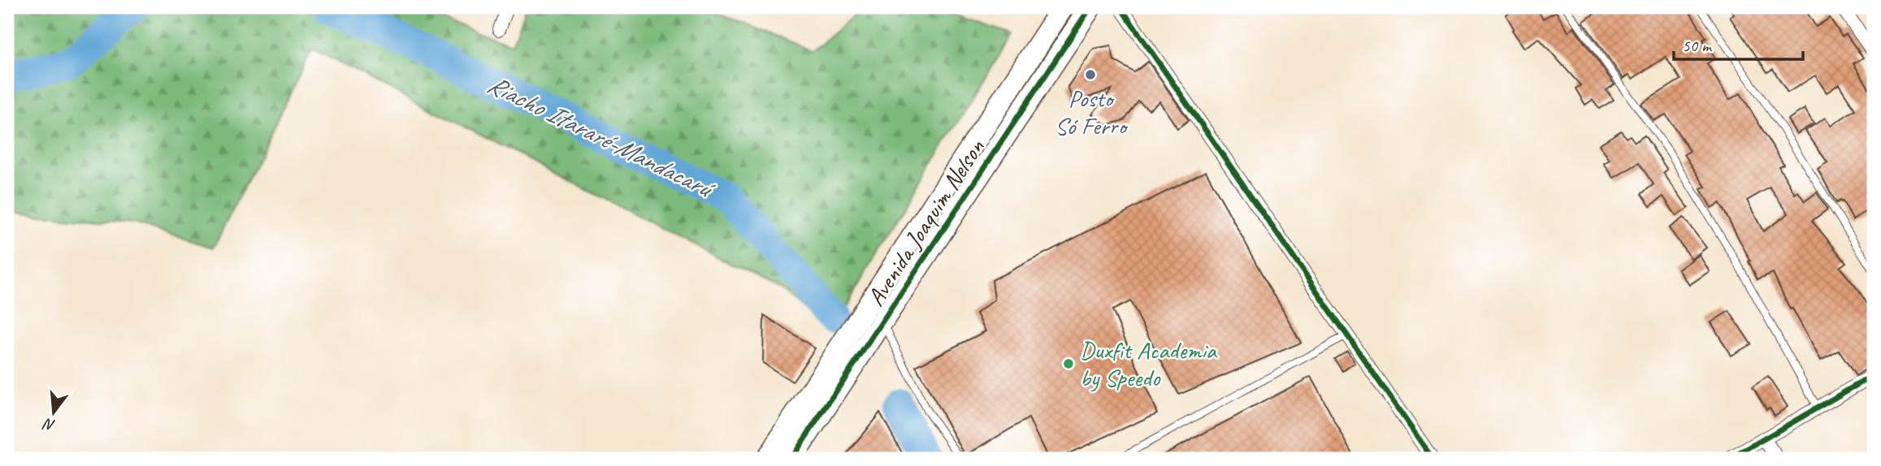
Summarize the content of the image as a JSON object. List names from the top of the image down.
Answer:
{
  "streets": {
    "main road": ["Avenida Joaquim Nelson"]
  },
  "water": ["Riacho Itararé-Mandacarú"],
  "places": ["Posto Só Ferro", "Duxfit Academia by Speedo"],
  "scale_bar": "50 m",
  "north": "bottom"
}
